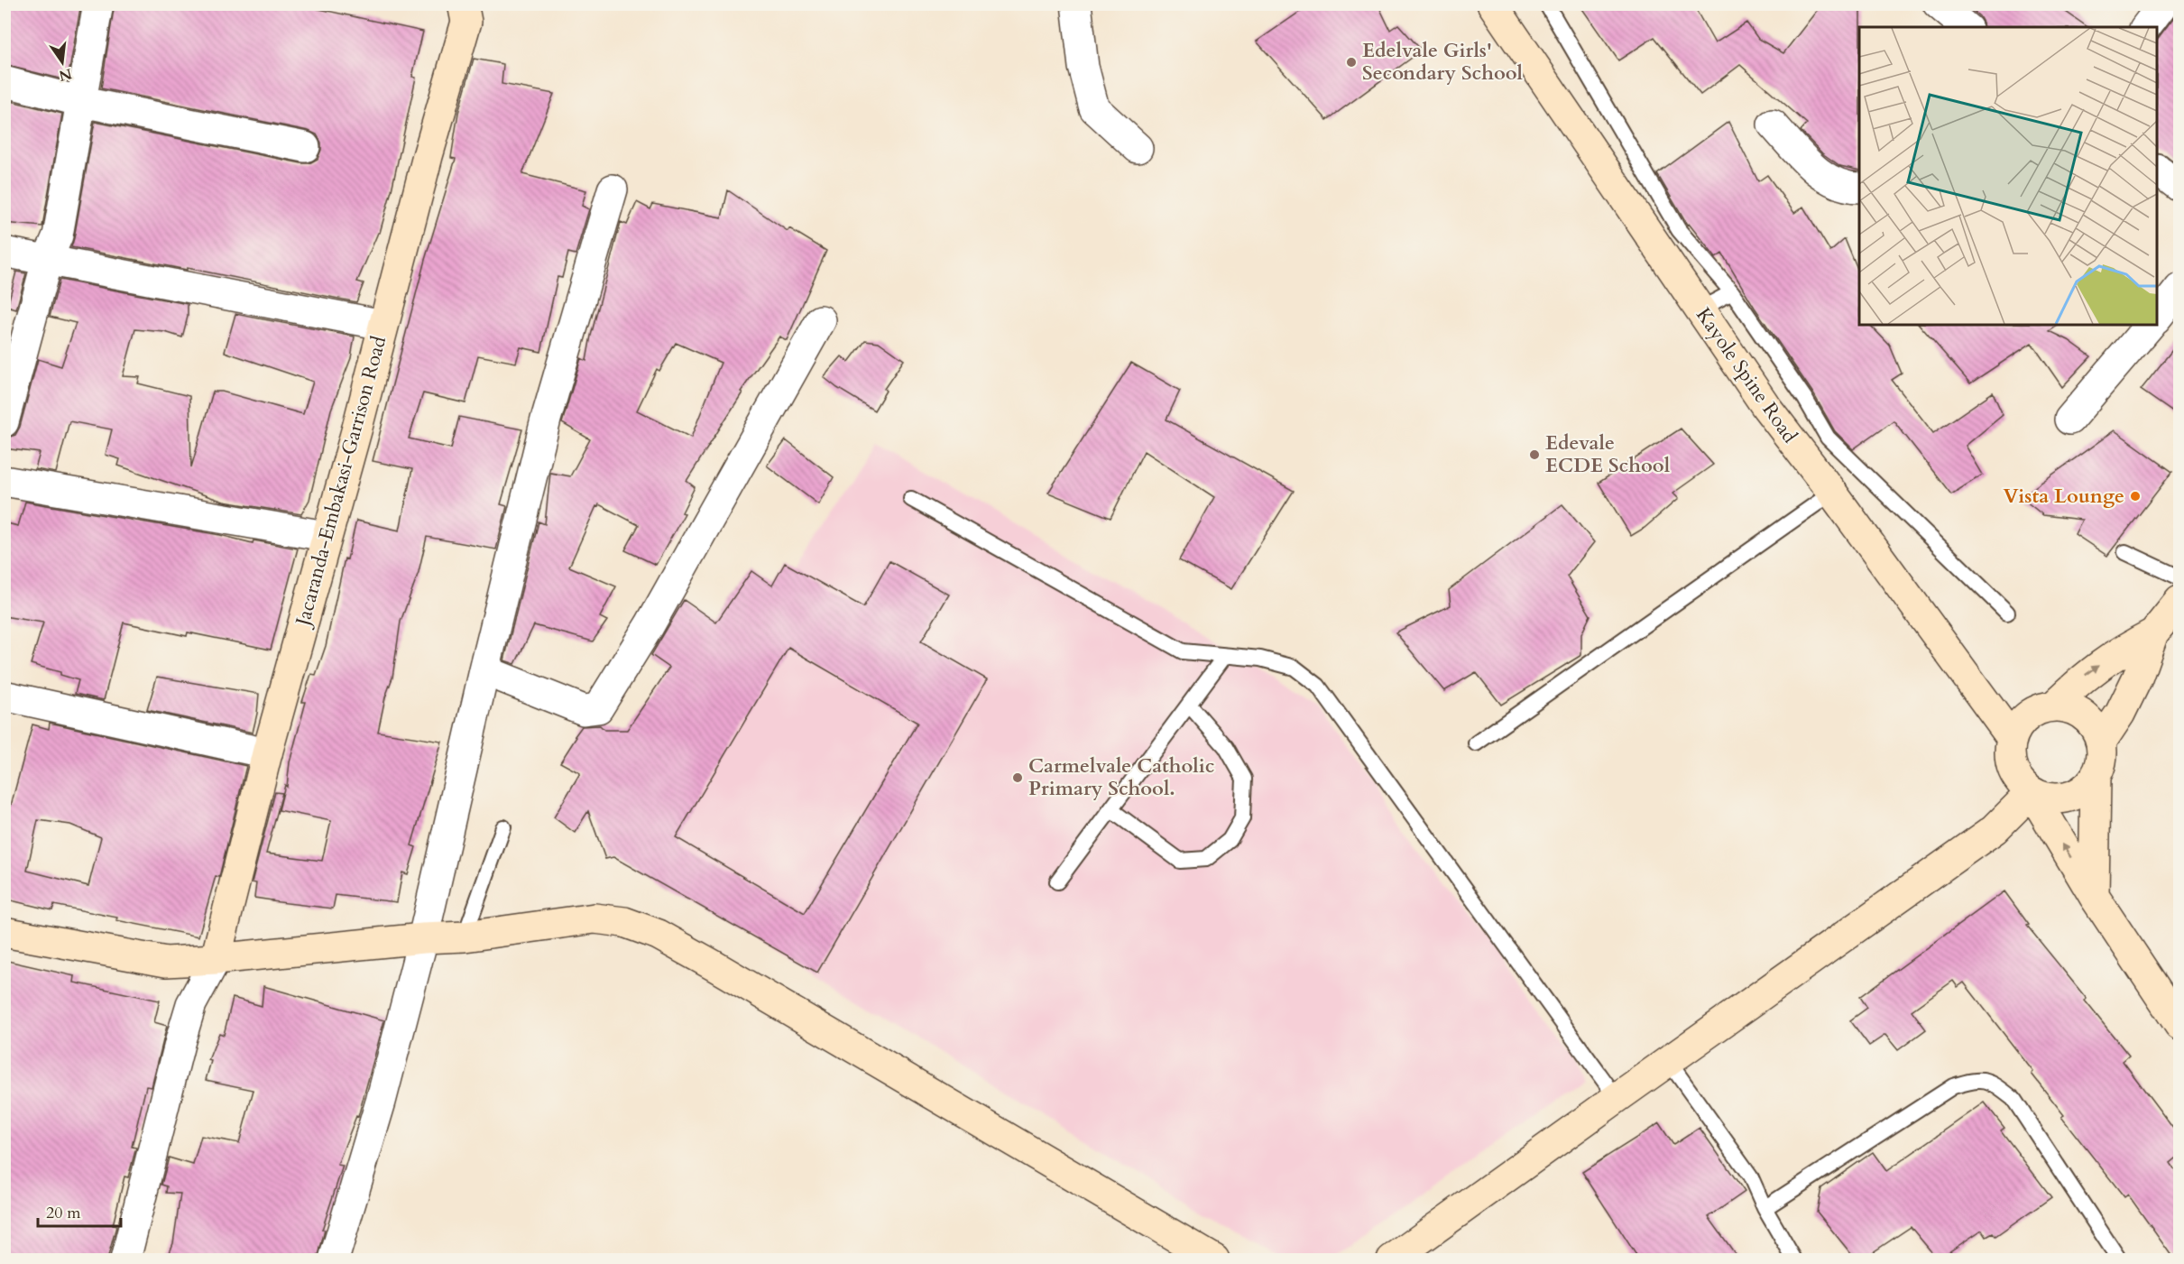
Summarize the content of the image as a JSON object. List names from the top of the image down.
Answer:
{
  "streets": {
    "street": ["Kayole Spine Road", "Jacaranda-Embakasi-Garrison Road"]
  },
  "places": [
    "Edelvale Girls' Secondary School",
    "Edevale ECDE School",
    "Vista Lounge",
    "Carmelvale Catholic Primary School."
  ],
  "scale_bar": "20 m",
  "north": "bottom"
}
